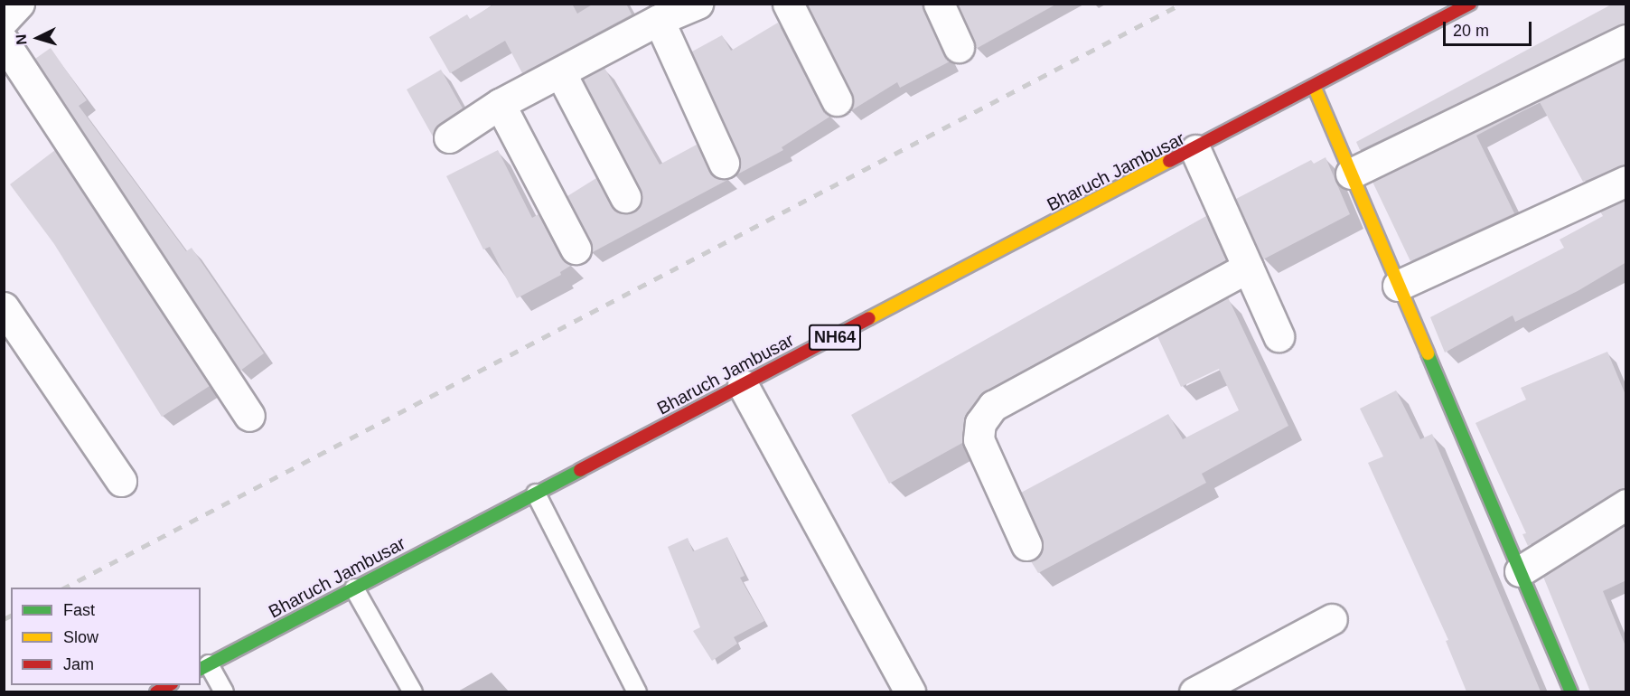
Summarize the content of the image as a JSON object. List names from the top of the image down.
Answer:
{
  "streets": {
    "main road": ["Bharuch Jambusar", "NH64"]
  },
  "legend": ["Fast", "Slow", "Jam"],
  "scale_bar": "20 m",
  "north": "left"
}
